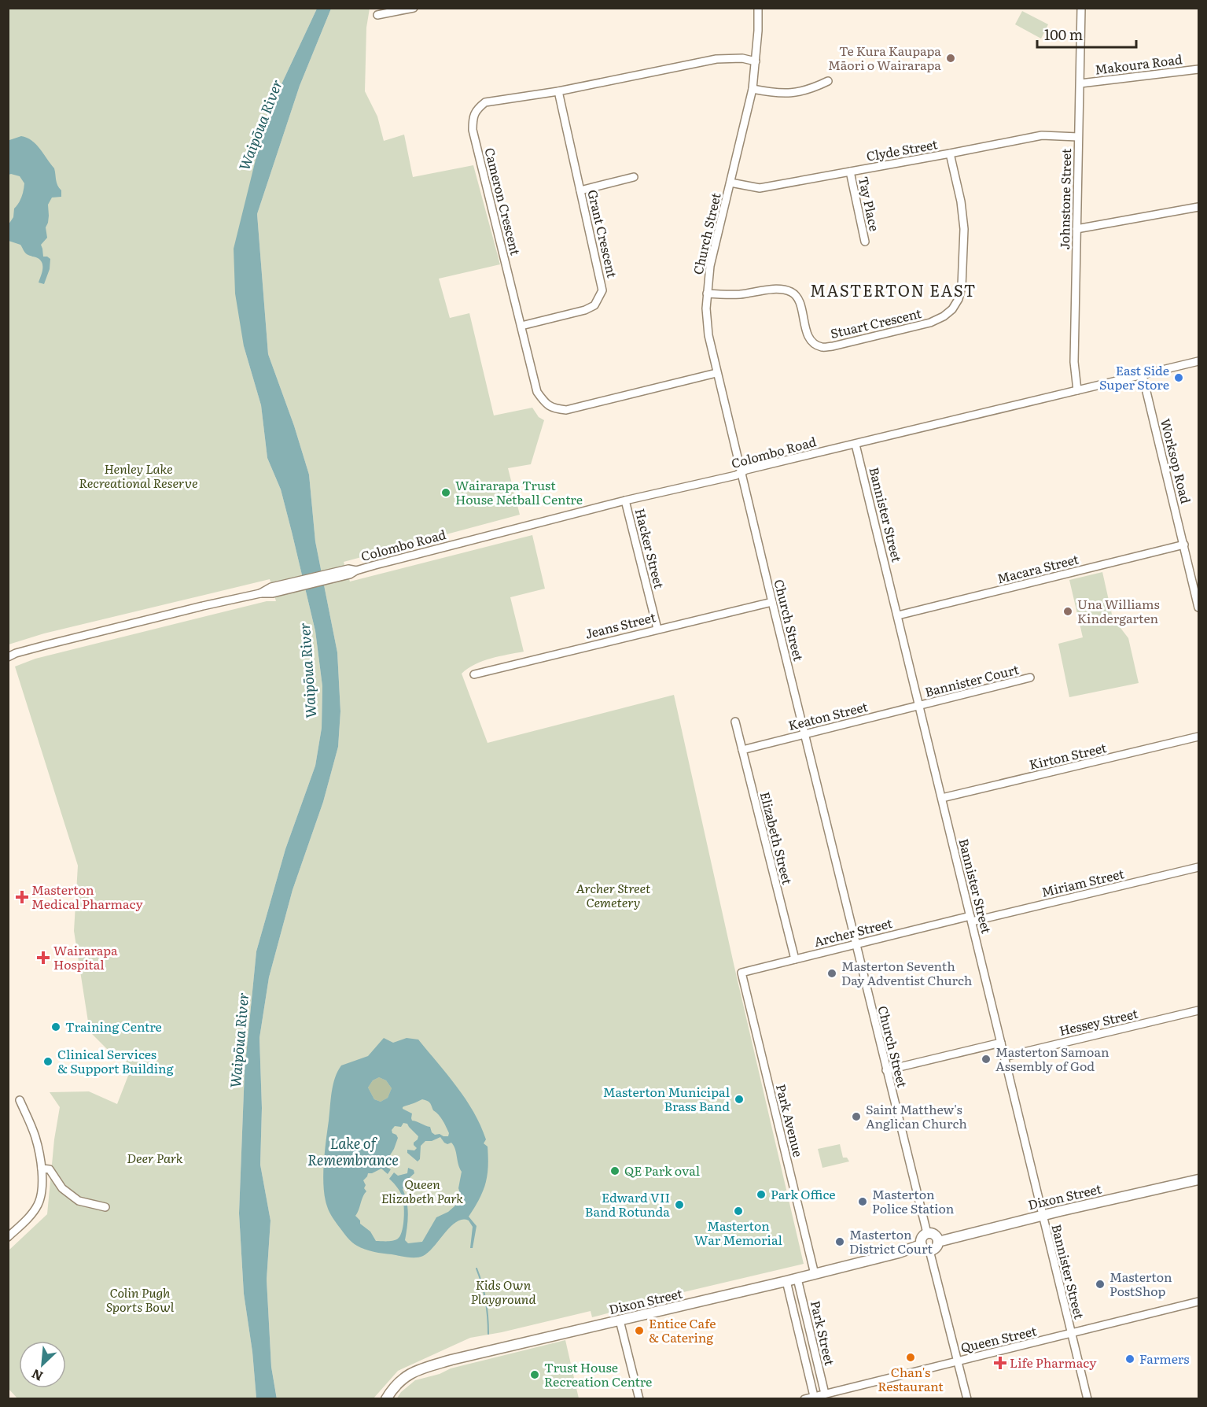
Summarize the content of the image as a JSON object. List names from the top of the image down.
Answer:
{
  "streets": {
    "main road": ["Dixon Street"],
    "street": [
      "Makoura Road",
      "Clyde Street",
      "Johnstone Street",
      "Cameron Crescent",
      "Tay Place",
      "Grant Crescent",
      "Church Street",
      "Stuart Crescent",
      "Colombo Road",
      "Worksop Road",
      "Bannister Street",
      "Hacker Street",
      "Macara Street",
      "Jeans Street",
      "Bannister Court",
      "Keaton Street",
      "Kirton Street",
      "Elizabeth Street",
      "Miriam Street",
      "Archer Street",
      "Hessey Street",
      "Park Avenue",
      "Park Street",
      "Queen Street"
    ]
  },
  "crossings": [
    ["Makoura Road", "Johnstone Street"],
    ["Clyde Street", "Johnstone Street"],
    ["Clyde Street", "Tay Place"],
    ["Clyde Street", "Church Street"],
    ["Clyde Street", "Stuart Crescent"],
    ["Johnstone Street", "Colombo Road"],
    ["Cameron Crescent", "Grant Crescent"],
    ["Cameron Crescent", "Church Street"],
    ["Church Street", "Stuart Crescent"],
    ["Church Street", "Colombo Road"],
    ["Church Street", "Jeans Street"],
    ["Church Street", "Keaton Street"],
    ["Church Street", "Archer Street"],
    ["Church Street", "Dixon Street"],
    ["Colombo Road", "Worksop Road"],
    ["Colombo Road", "Bannister Street"],
    ["Colombo Road", "Hacker Street"],
    ["Worksop Road", "Macara Street"],
    ["Bannister Street", "Macara Street"],
    ["Bannister Street", "Bannister Court"],
    ["Bannister Street", "Keaton Street"],
    ["Bannister Street", "Kirton Street"],
    ["Bannister Street", "Miriam Street"],
    ["Bannister Street", "Archer Street"],
    ["Bannister Street", "Hessey Street"],
    ["Bannister Street", "Dixon Street"],
    ["Bannister Street", "Queen Street"],
    ["Hacker Street", "Jeans Street"],
    ["Bannister Court", "Keaton Street"],
    ["Keaton Street", "Elizabeth Street"],
    ["Elizabeth Street", "Archer Street"],
    ["Miriam Street", "Archer Street"],
    ["Archer Street", "Park Avenue"],
    ["Park Avenue", "Dixon Street"],
    ["Dixon Street", "Park Street"],
    ["Park Street", "Queen Street"]
  ],
  "districts": ["MASTERTON EAST"],
  "water": ["Waipōua River", "Lake of Remembrance"],
  "parks": [
    "Henley Lake Recreational Reserve",
    "Archer Street Cemetery",
    "Deer Park",
    "Queen Elizabeth Park",
    "Kids Own Playground",
    "Colin Pugh Sports Bowl"
  ],
  "places": {
    "other": [
      "Te Kura Kaupapa Māori o Wairarapa",
      "East Side Super Store",
      "Wairarapa Trust House Netball Centre",
      "Una Williams Kindergarten",
      "Masterton Seventh Day Adventist Church",
      "Training Centre",
      "Masterton Samoan Assembly of God",
      "Clinical Services & Support Building",
      "Masterton Municipal Brass Band",
      "Saint Matthew's Anglican Church",
      "QE Park oval",
      "Park Office",
      "Masterton Police Station",
      "Edward VII Band Rotunda",
      "Masterton War Memorial",
      "Masterton District Court",
      "Masterton PostShop",
      "Entice Cafe & Catering",
      "Chan's Restaurant",
      "Farmers",
      "Trust House Recreation Centre"
    ],
    "health": ["Masterton Medical Pharmacy", "Wairarapa Hospital", "Life Pharmacy"]
  },
  "scale_bar": "100 m",
  "north": "bottom left"
}
